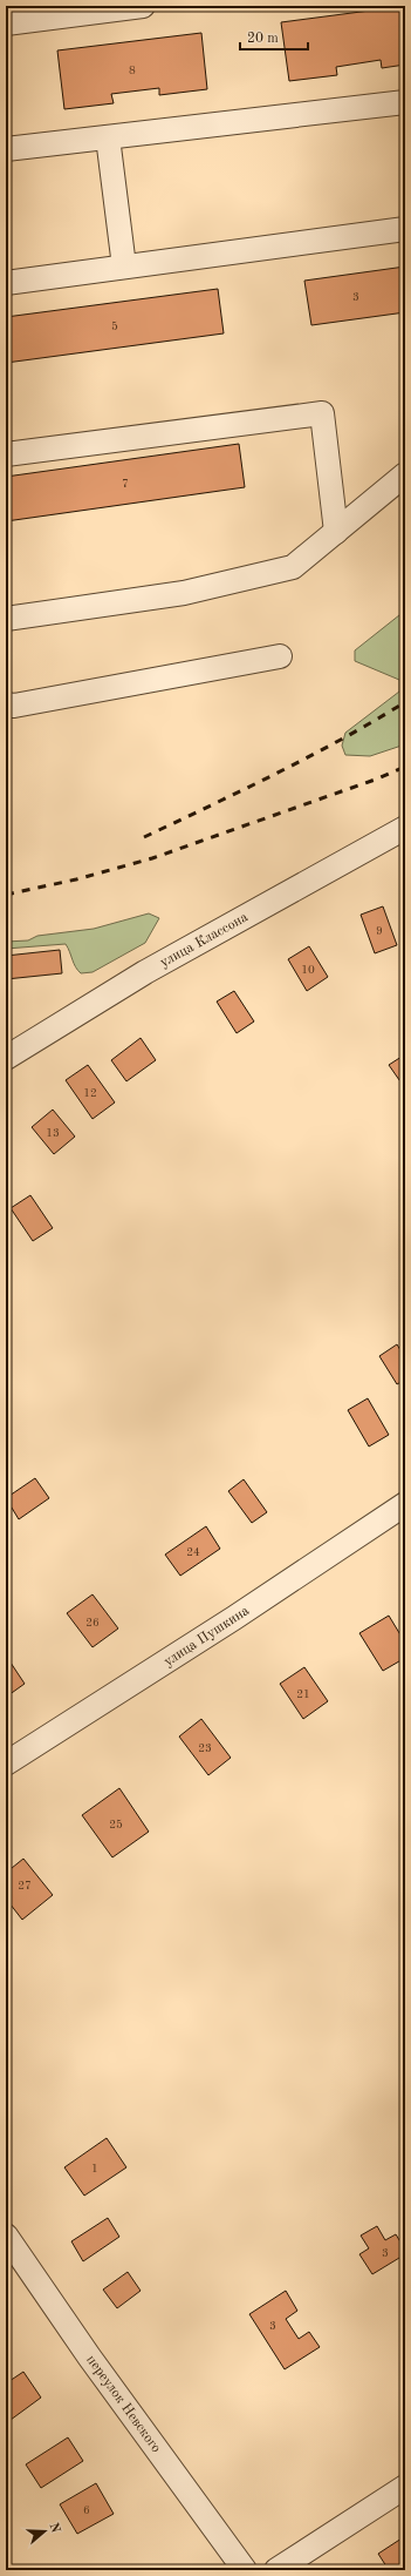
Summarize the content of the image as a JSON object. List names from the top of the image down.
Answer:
{
  "streets": {
    "street": ["улица Классона", "улица Пушкина", "переулок Невского"]
  },
  "house_numbers": [
    "8",
    "3",
    "5",
    "7",
    "9",
    "10",
    "12",
    "13",
    "24",
    "26",
    "21",
    "23",
    "25",
    "27",
    "1",
    "3",
    "3",
    "6"
  ],
  "scale_bar": "20 m",
  "north": "right"
}
